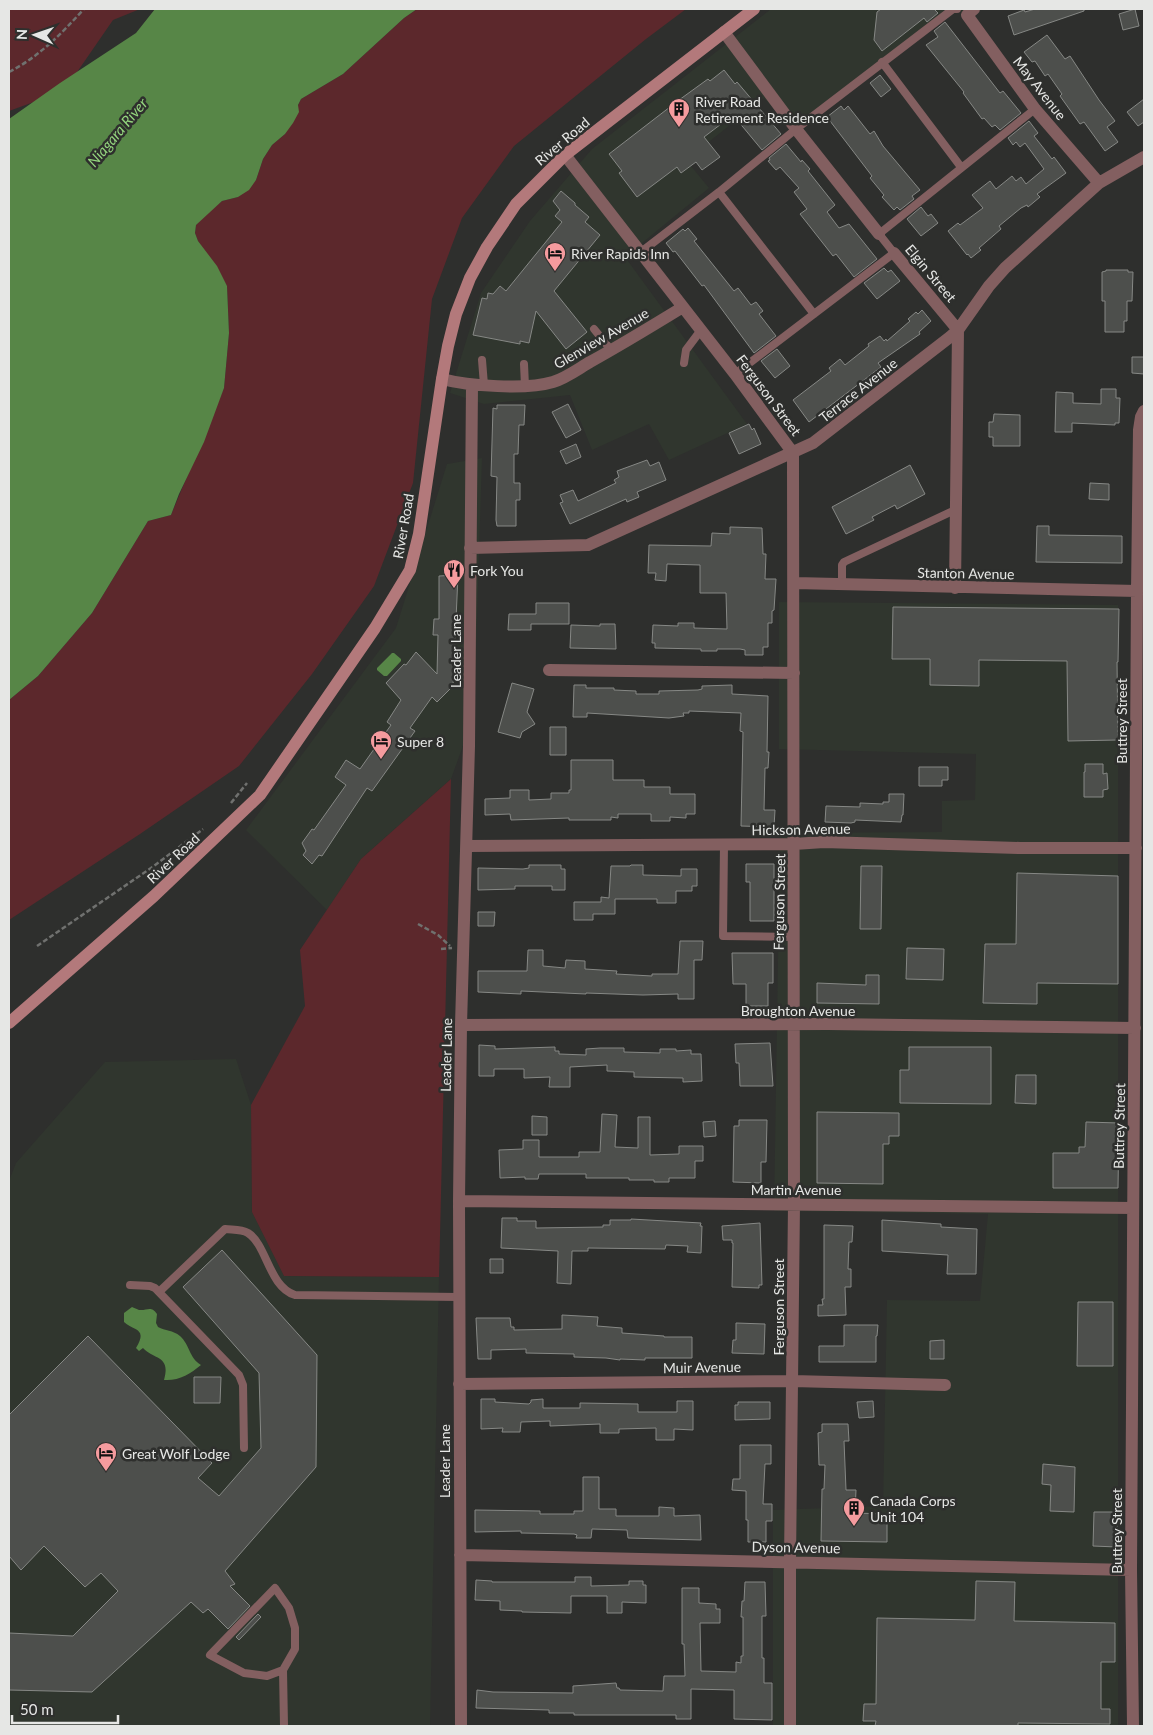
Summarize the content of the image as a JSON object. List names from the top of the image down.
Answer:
{
  "streets": {
    "main road": ["River Road"],
    "street": [
      "May Avenue",
      "Elgin Street",
      "Glenview Avenue",
      "Terrace Avenue",
      "Ferguson Street",
      "Stanton Avenue",
      "Leader Lane",
      "Buttrey Street",
      "Hickson Avenue",
      "Broughton Avenue",
      "Martin Avenue",
      "Muir Avenue",
      "Dyson Avenue"
    ]
  },
  "crossings": [
    ["May Avenue", "Terrace Avenue"],
    ["River Road", "Elgin Street"],
    ["River Road", "Glenview Avenue"],
    ["River Road", "Ferguson Street"],
    ["Elgin Street", "Terrace Avenue"],
    ["Glenview Avenue", "Ferguson Street"],
    ["Glenview Avenue", "Leader Lane"],
    ["Terrace Avenue", "Ferguson Street"],
    ["Terrace Avenue", "Leader Lane"],
    ["Ferguson Street", "Stanton Avenue"],
    ["Ferguson Street", "Hickson Avenue"],
    ["Ferguson Street", "Broughton Avenue"],
    ["Ferguson Street", "Martin Avenue"],
    ["Ferguson Street", "Muir Avenue"],
    ["Ferguson Street", "Dyson Avenue"],
    ["Stanton Avenue", "Buttrey Street"],
    ["Leader Lane", "Hickson Avenue"],
    ["Leader Lane", "Broughton Avenue"],
    ["Leader Lane", "Martin Avenue"],
    ["Leader Lane", "Muir Avenue"],
    ["Leader Lane", "Dyson Avenue"],
    ["Buttrey Street", "Hickson Avenue"],
    ["Buttrey Street", "Broughton Avenue"],
    ["Buttrey Street", "Martin Avenue"],
    ["Buttrey Street", "Dyson Avenue"]
  ],
  "water": ["Niagara River"],
  "places": {
    "building": ["River Road Retirement Residence", "Canada Corps Unit 104"],
    "hotel": ["River Rapids Inn", "Super 8", "Great Wolf Lodge"],
    "restaurant": ["Fork You"]
  },
  "scale_bar": "50 m",
  "north": "left"
}
